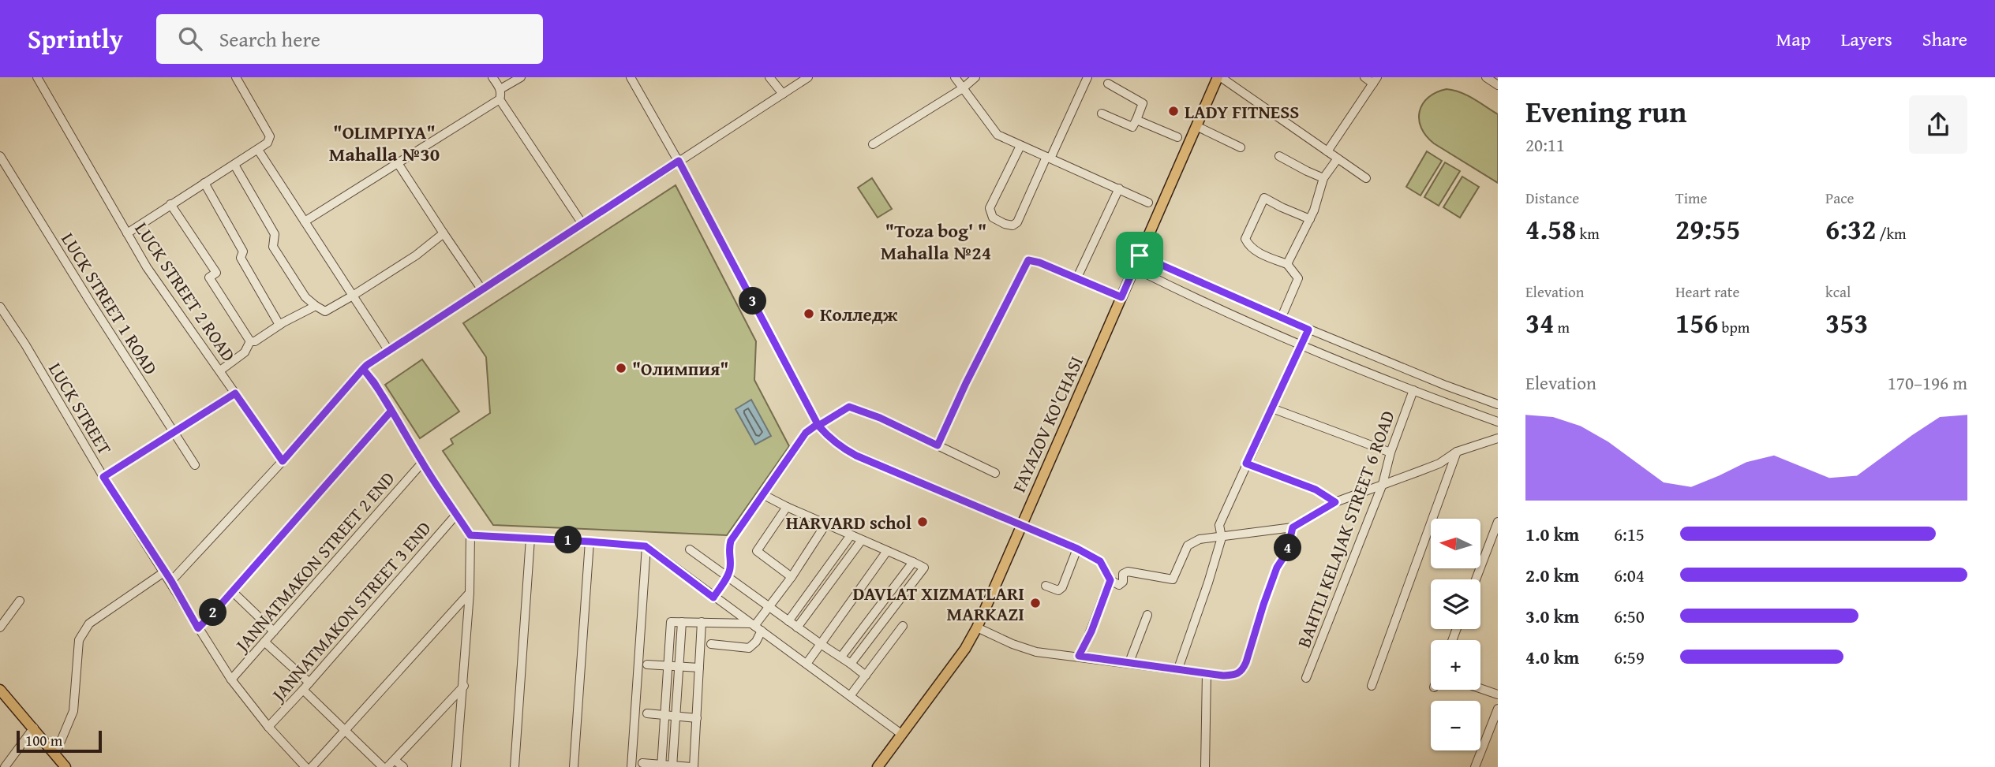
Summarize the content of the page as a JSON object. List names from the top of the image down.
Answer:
{
  "streets": {
    "main road": ["FAYAZOV KO'CHASI"],
    "street": [
      "LUCK STREET 2 ROAD",
      "LUCK STREET 1 ROAD",
      "LUCK STREET",
      "BAHTLI KELAJAK STREET 6 ROAD",
      "JANNATMAKON STREET 2 END",
      "JANNATMAKON STREET 3 END"
    ]
  },
  "crossings": [
    ["LUCK STREET", "JANNATMAKON STREET 2 END"],
    ["LUCK STREET", "JANNATMAKON STREET 3 END"]
  ],
  "districts": ["\"OLIMPIYA\" Mahalla №30", "\"Toza bog' \" Mahalla №24"],
  "places": [
    "LADY FITNESS",
    "Колледж",
    "\"Олимпия\"",
    "HARVARD schol",
    "DAVLAT XIZMATLARI MARKAZI"
  ],
  "scale_bar": "100 m",
  "north": "left",
  "page": {
    "header": "Sprintly",
    "search": "Search here",
    "nav": ["Map", "Layers", "Share"],
    "heading": ["Evening run", "20:11"],
    "stats": [
      ["Distance", "4.58 km"],
      ["Time", "29:55"],
      ["Pace", "6:32 /km"],
      ["Elevation", "34 m"],
      ["Heart rate", "156 bpm"],
      ["kcal", "353"]
    ],
    "pins": [
      "3",
      "1",
      "4",
      "2"
    ],
    "chart": ["Elevation", "170–196 m"],
    "list": [
      {
        "name": "1.0 km",
        "note": "6:15"
      },
      {
        "name": "2.0 km",
        "note": "6:04"
      },
      {
        "name": "3.0 km",
        "note": "6:50"
      },
      {
        "name": "4.0 km",
        "note": "6:59"
      }
    ],
    "map_buttons": ["+", "−"],
    "scale": "100 m"
  }
}
